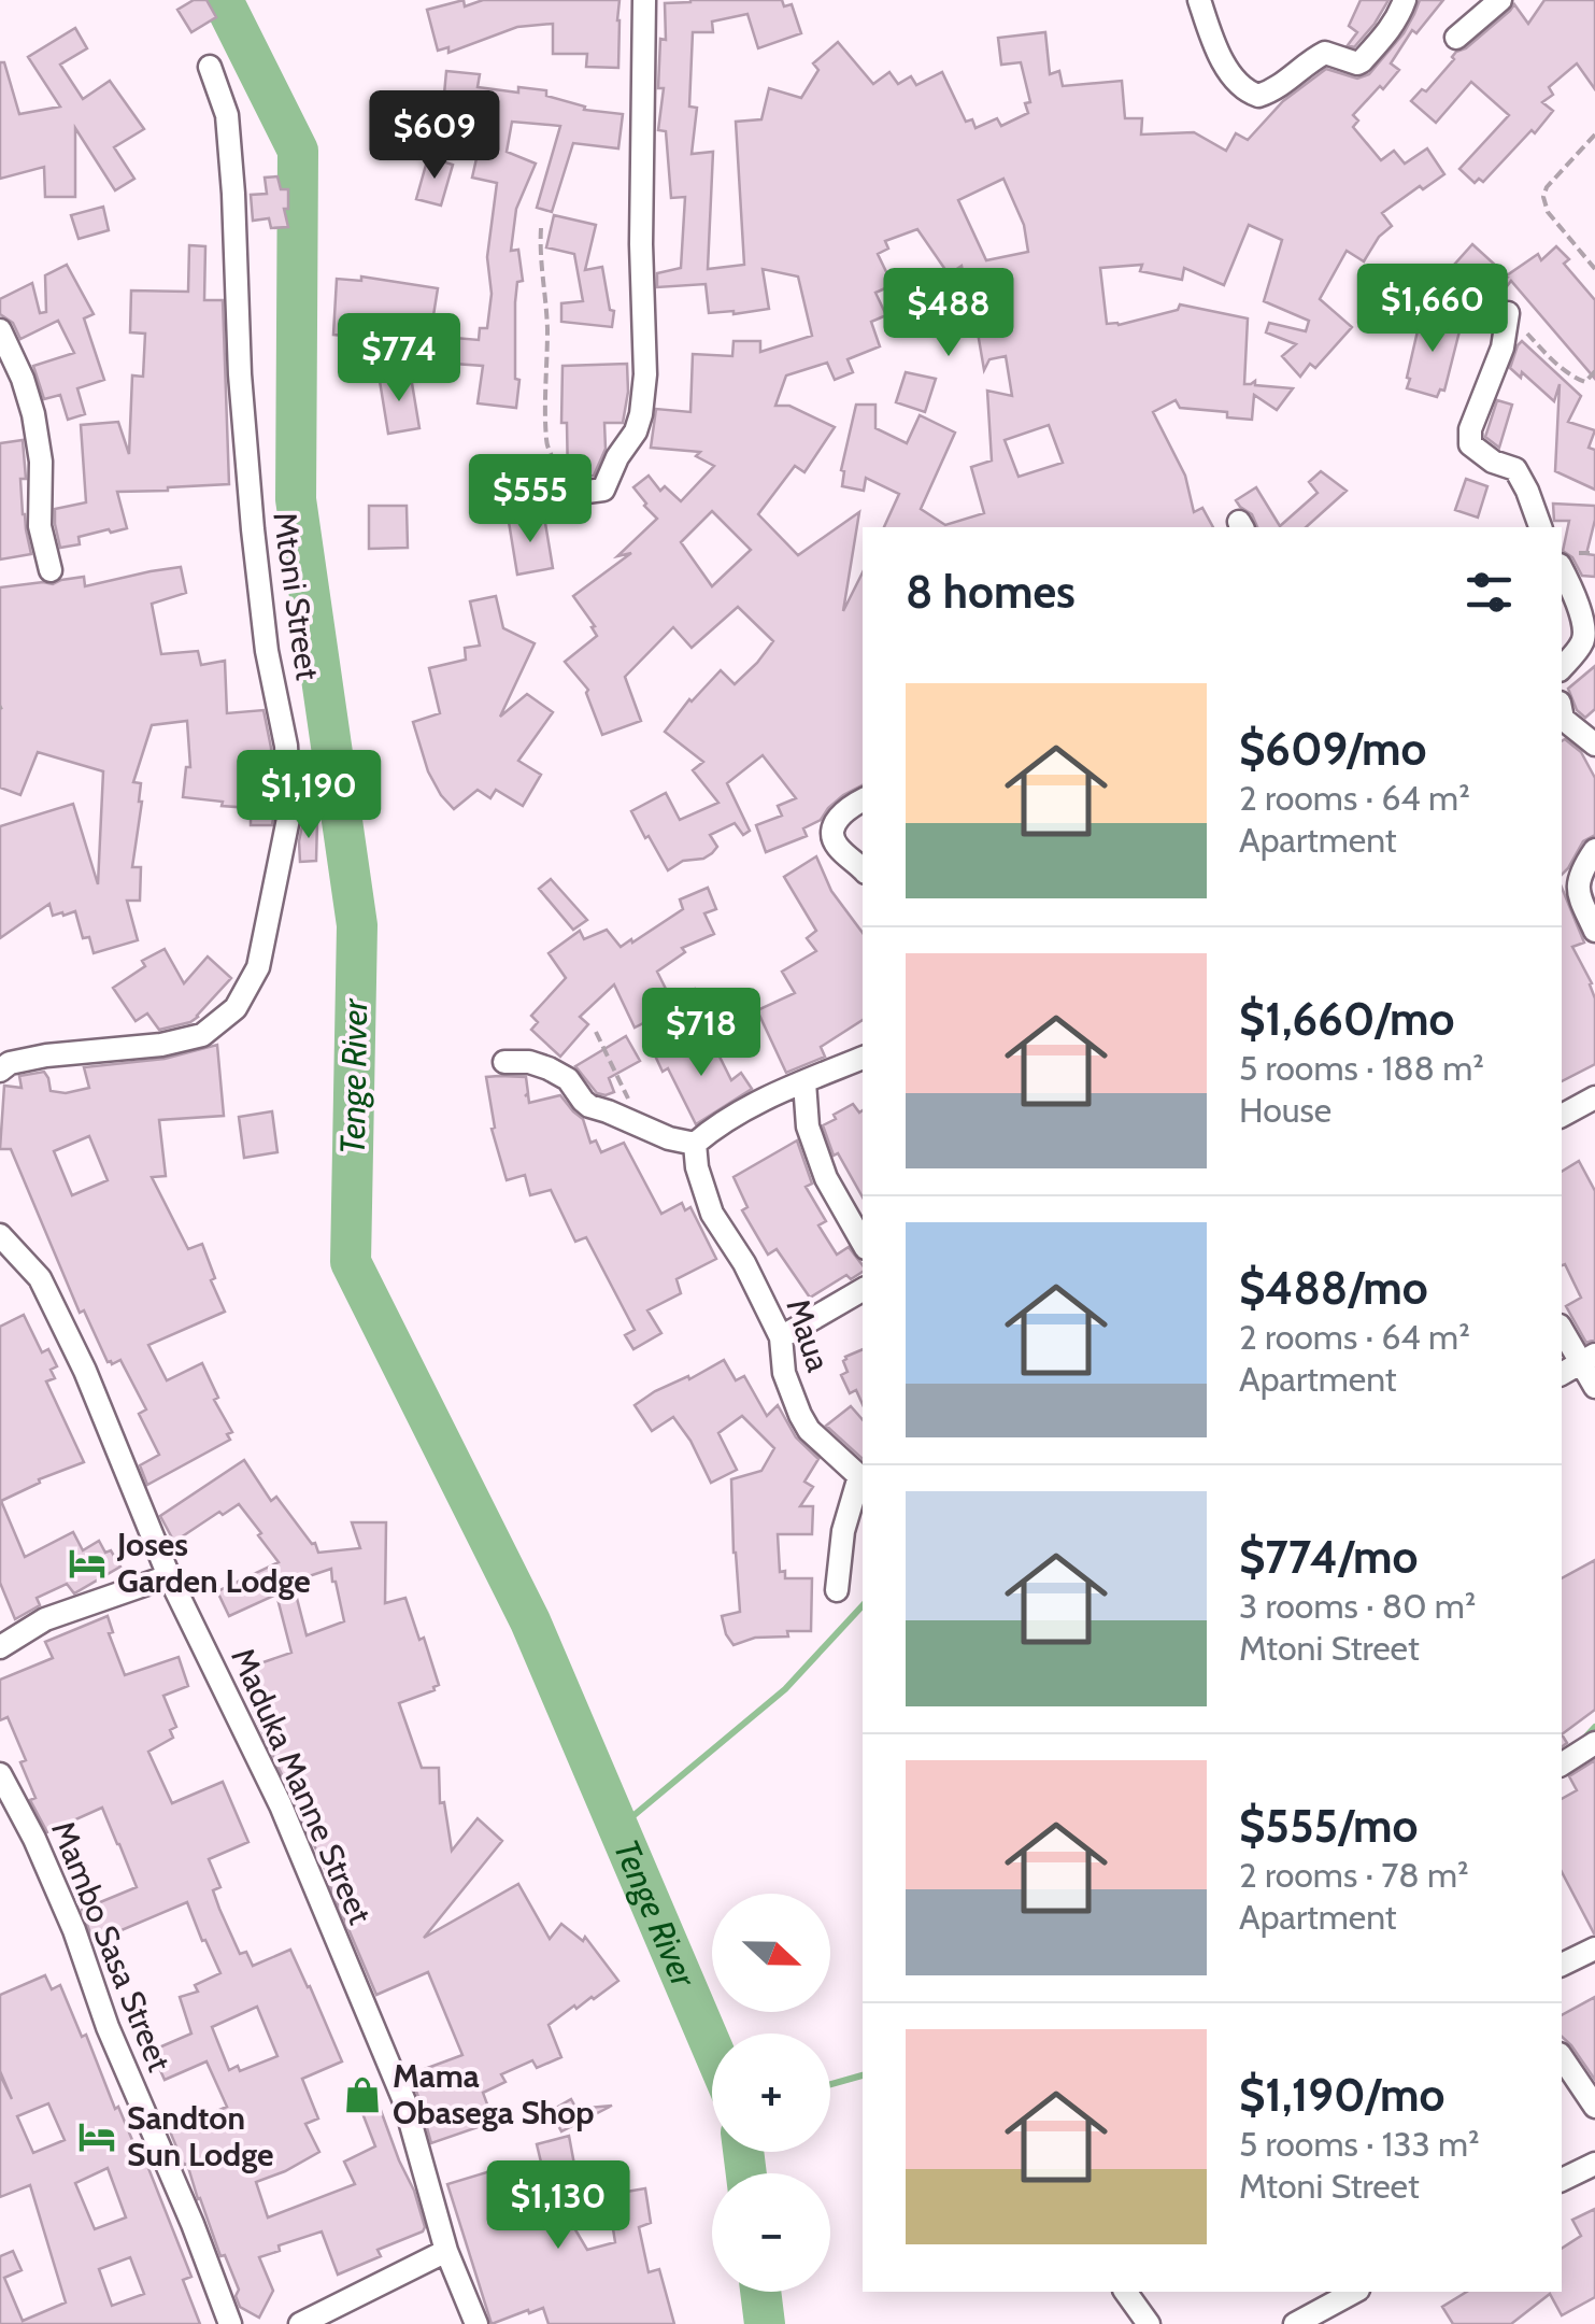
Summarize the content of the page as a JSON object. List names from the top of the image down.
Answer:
{
  "streets": {
    "street": [
      "Mtoni Street",
      "Maua",
      "Maduka Manne Street",
      "Mambo Sasa Street"
    ]
  },
  "water": ["Tenge River"],
  "places": {
    "hotel": ["Joses Garden Lodge", "Sandton Sun Lodge"],
    "shop": ["Mama Obasega Shop"]
  },
  "north": "right",
  "page": {
    "price": [
      "$609",
      "$1,660",
      "$488",
      "$774",
      "$555",
      "$1,190",
      "$718",
      "$1,130"
    ],
    "heading": "8 homes",
    "list": [
      {
        "name": "$609/mo",
        "note": "2 rooms · 64 m² · Apartment"
      },
      {
        "name": "$1,660/mo",
        "note": "5 rooms · 188 m² · House"
      },
      {
        "name": "$488/mo",
        "note": "2 rooms · 64 m² · Apartment"
      },
      {
        "name": "$774/mo",
        "note": "3 rooms · 80 m² · Mtoni Street"
      },
      {
        "name": "$555/mo",
        "note": "2 rooms · 78 m² · Apartment"
      },
      {
        "name": "$1,190/mo",
        "note": "5 rooms · 133 m² · Mtoni Street"
      }
    ],
    "map_buttons": ["+", "−"]
  }
}
